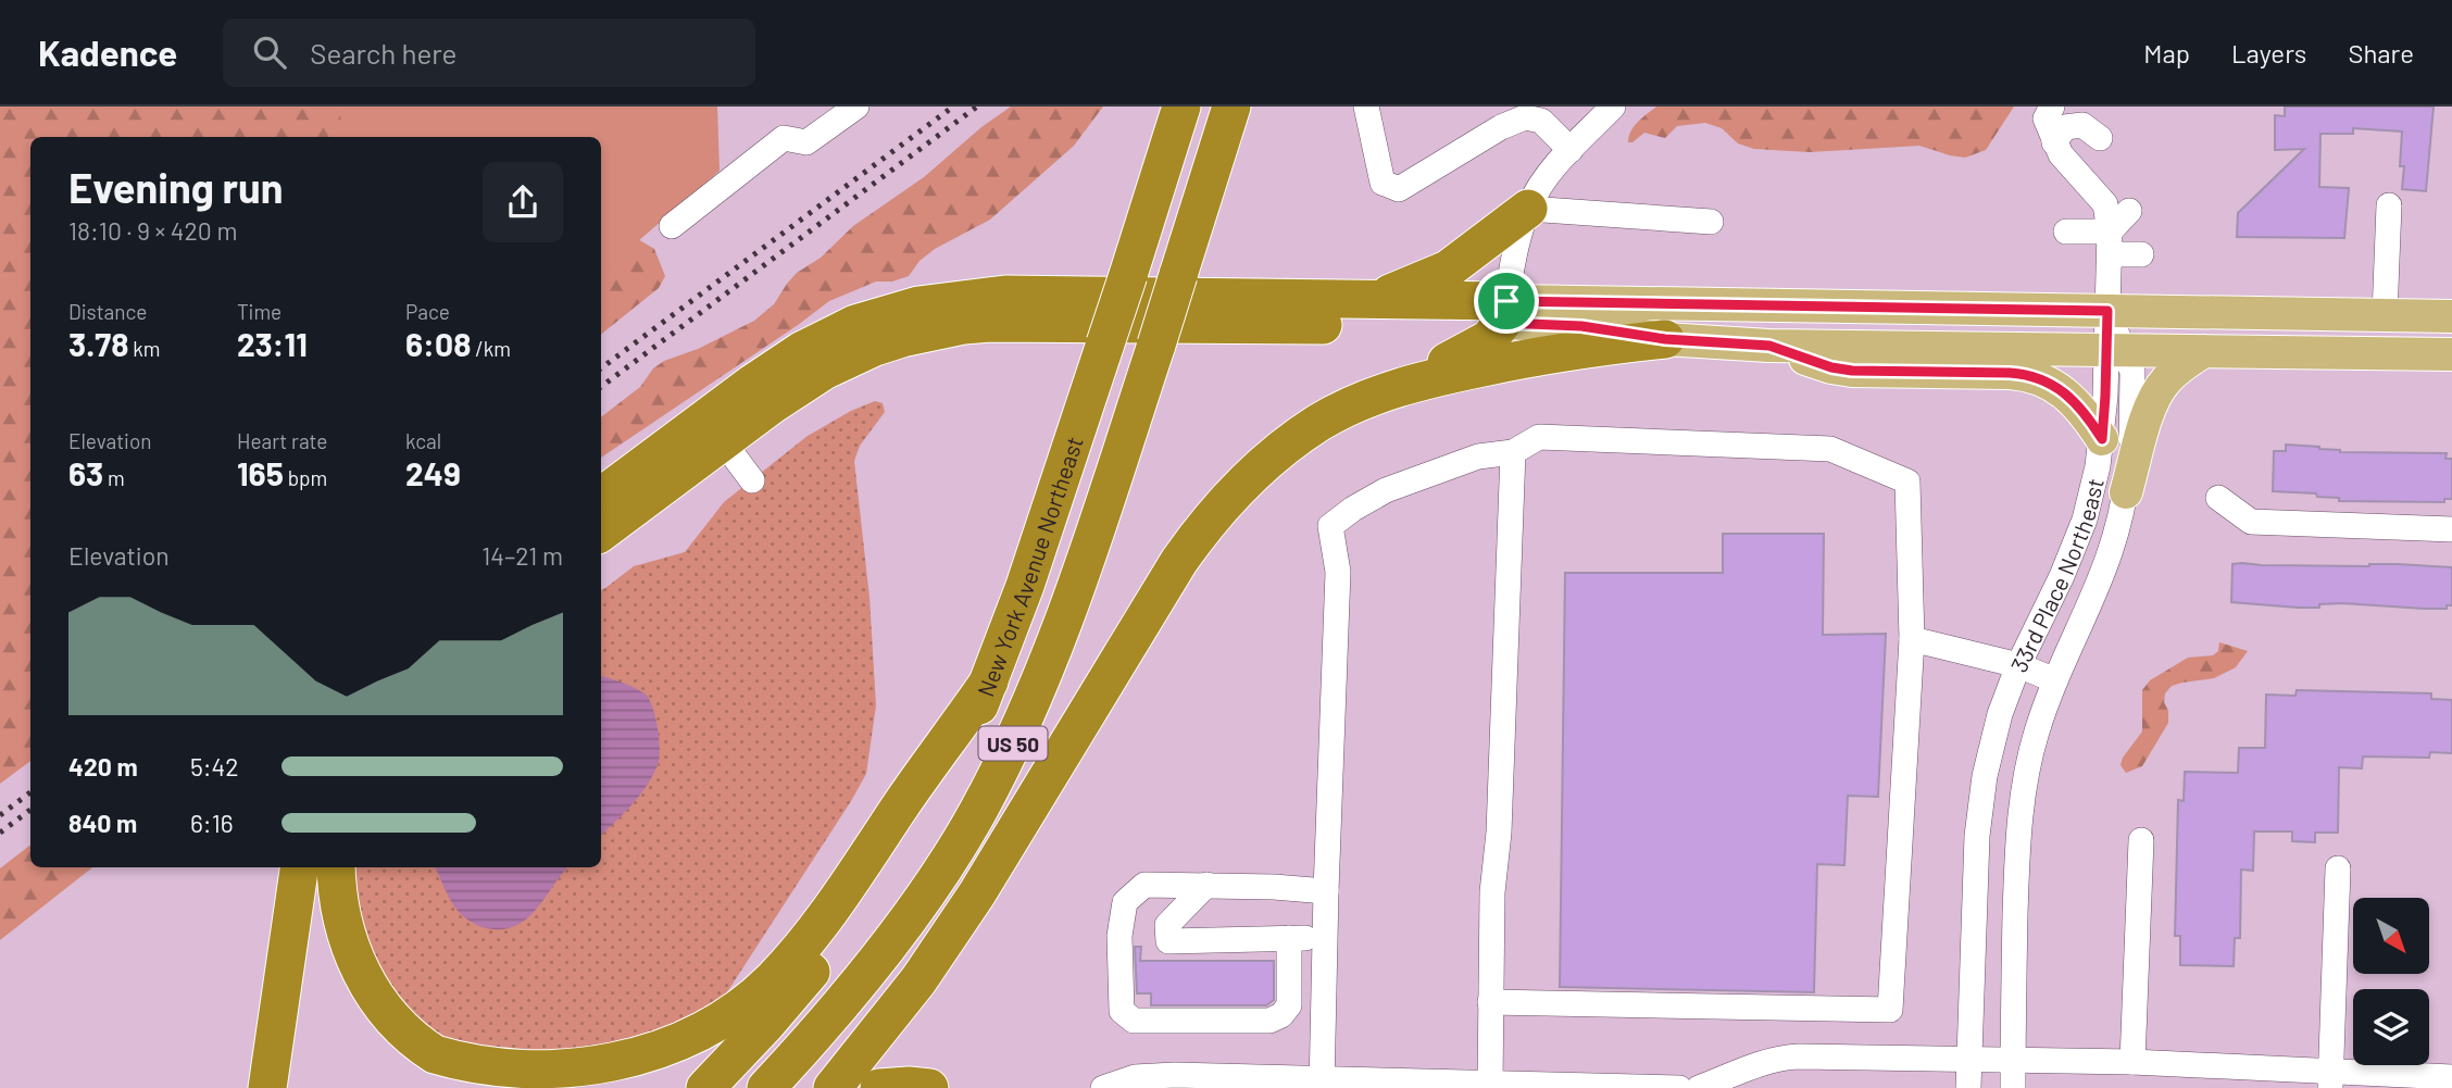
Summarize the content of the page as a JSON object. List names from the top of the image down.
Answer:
{
  "streets": {
    "highway": ["New York Avenue Northeast", "US 50"],
    "street": ["33rd Place Northeast"]
  },
  "north": "bottom right",
  "page": {
    "header": "Kadence",
    "search": "Search here",
    "nav": ["Map", "Layers", "Share"],
    "heading": ["Evening run", "18:10 · 9 × 420 m"],
    "stats": [
      ["Distance", "3.78 km"],
      ["Time", "23:11"],
      ["Pace", "6:08 /km"],
      ["Elevation", "63 m"],
      ["Heart rate", "165 bpm"],
      ["kcal", "249"]
    ],
    "chart": ["Elevation", "14–21 m"],
    "list": [
      {
        "name": "420 m",
        "note": "5:42"
      },
      {
        "name": "840 m",
        "note": "6:16"
      }
    ]
  }
}
